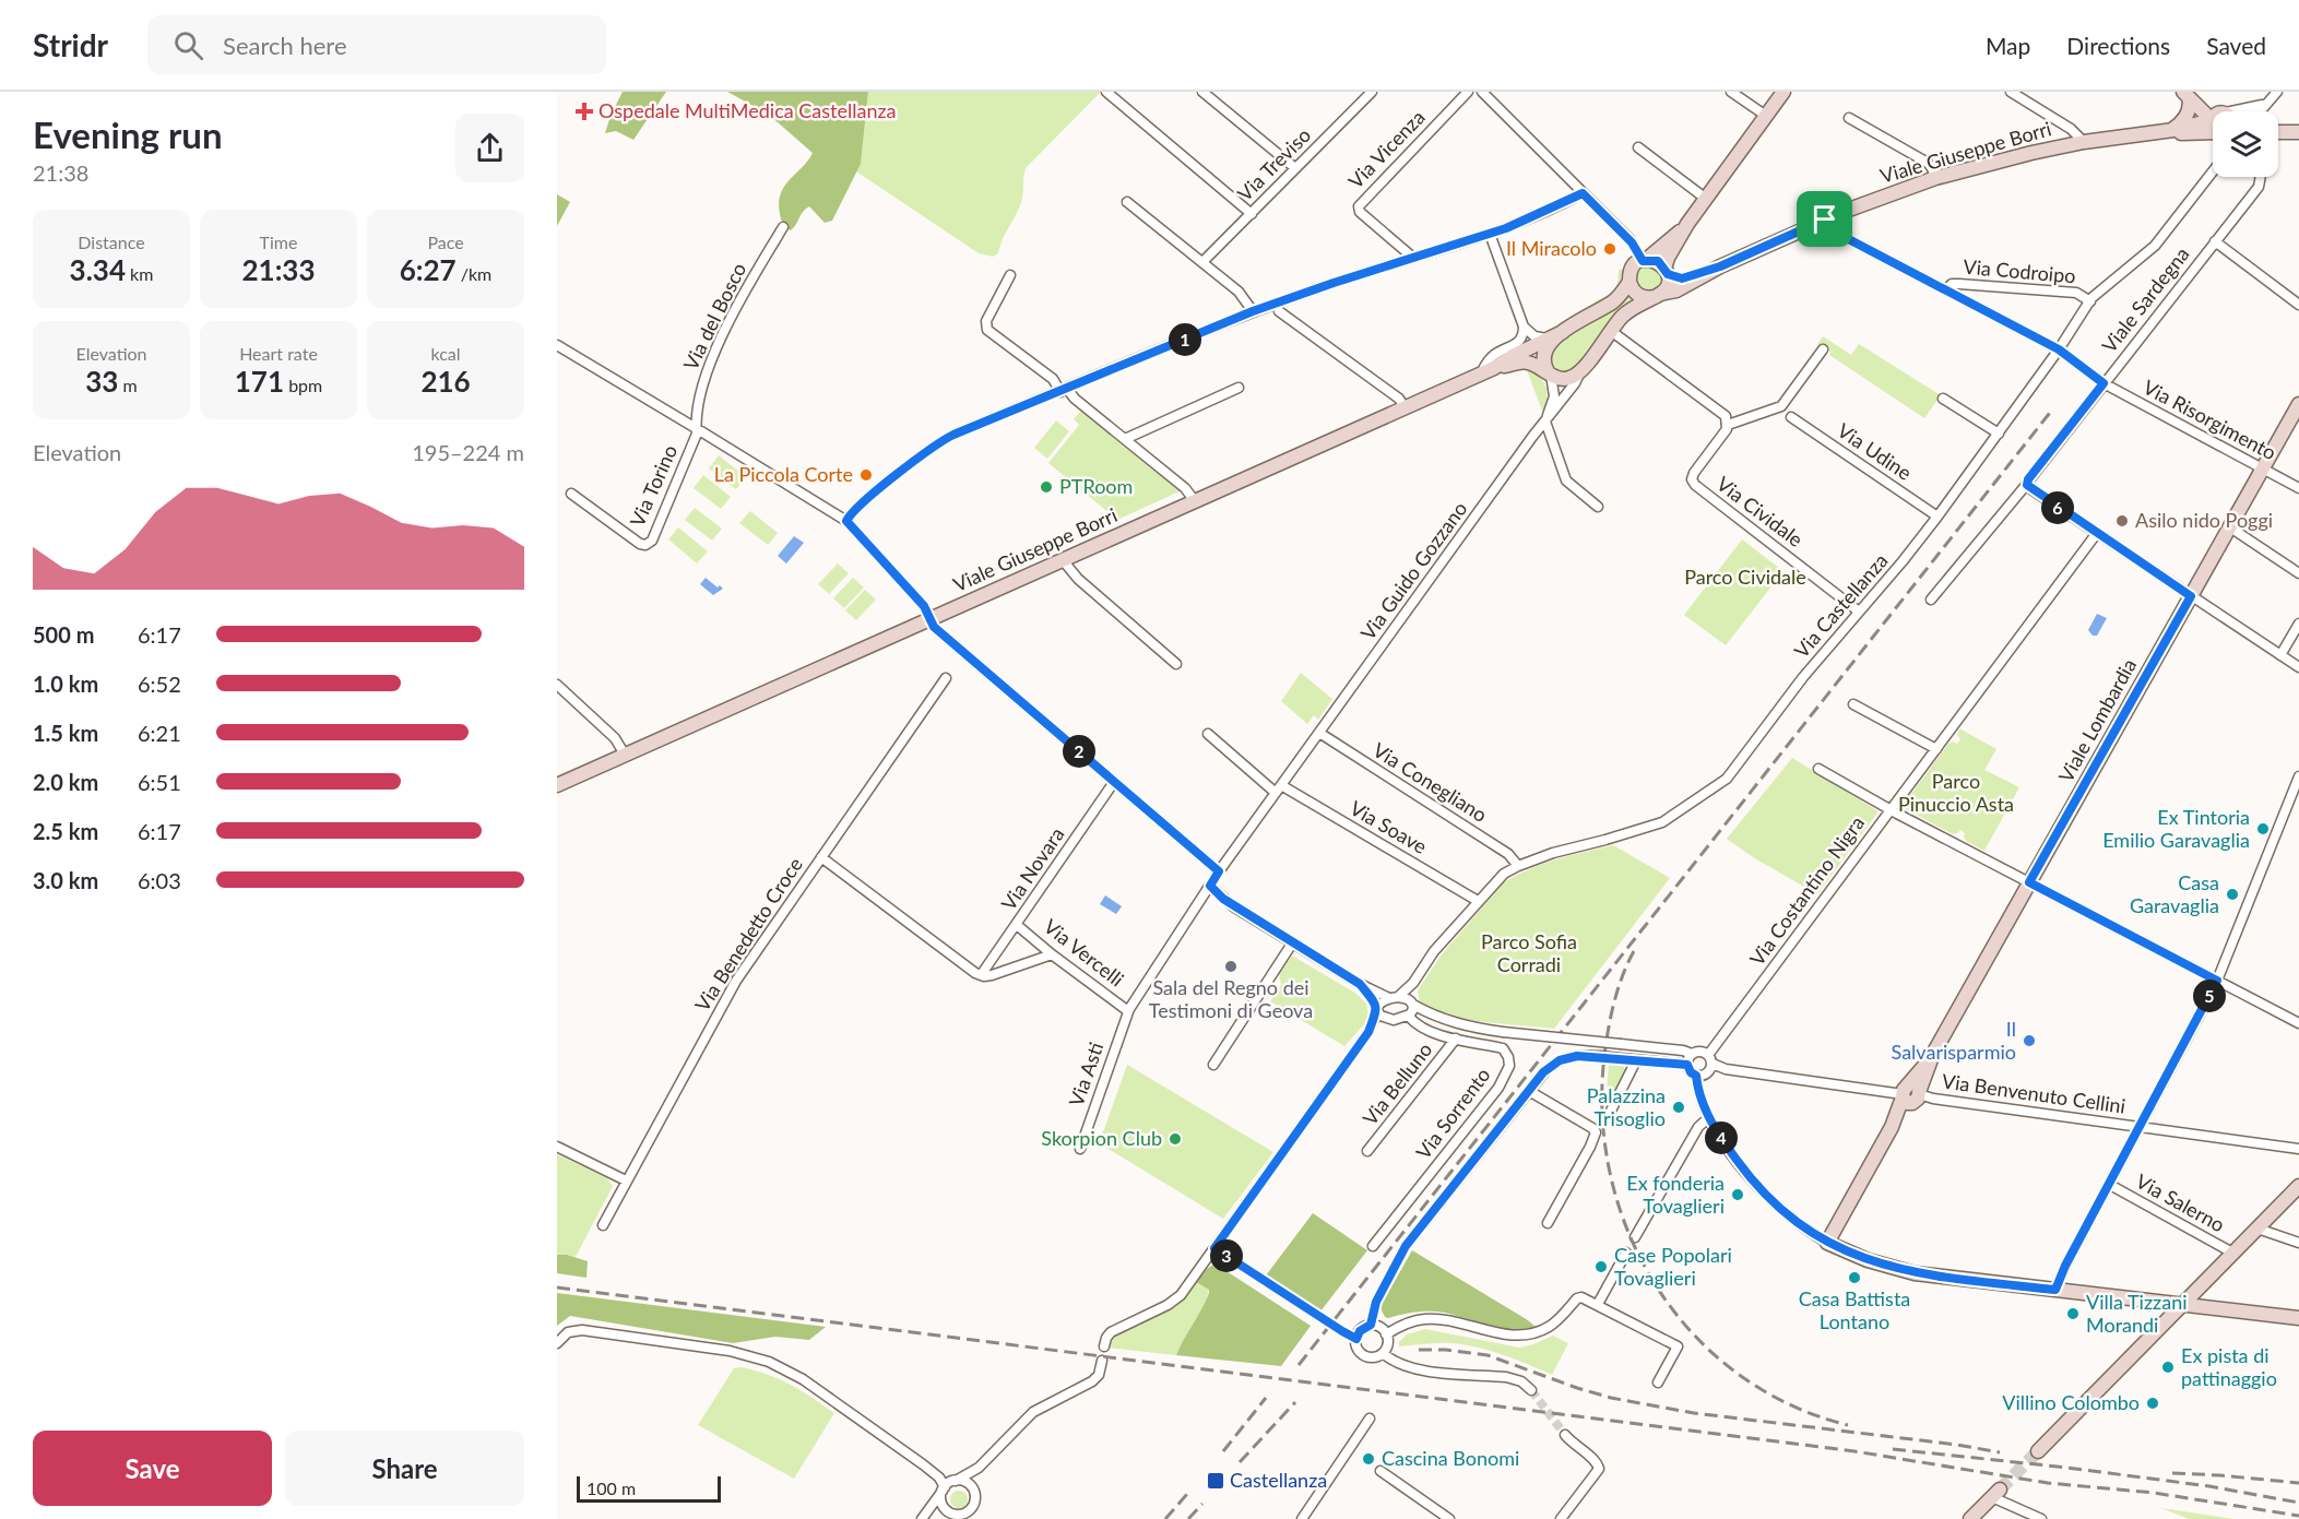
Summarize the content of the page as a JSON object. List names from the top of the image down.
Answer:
{
  "streets": {
    "main road": ["Viale Giuseppe Borri", "Viale Lombardia"],
    "street": [
      "Via Vicenza",
      "Via Treviso",
      "Via Codroipo",
      "Viale Sardegna",
      "Via del Bosco",
      "Via Risorgimento",
      "Via Udine",
      "Via Torino",
      "Via Cividale",
      "Via Guido Gozzano",
      "Via Castellanza",
      "Via Conegliano",
      "Via Soave",
      "Via Novara",
      "Via Costantino Nigra",
      "Via Benedetto Croce",
      "Via Vercelli",
      "Via Asti",
      "Via Belluno",
      "Via Benvenuto Cellini",
      "Via Sorrento",
      "Via Salerno"
    ]
  },
  "crossings": [
    ["Viale Giuseppe Borri", "Via Risorgimento"],
    ["Viale Giuseppe Borri", "Via Guido Gozzano"],
    ["Via Codroipo", "Via Risorgimento"],
    ["Via Codroipo", "Via Castellanza"],
    ["Viale Sardegna", "Via Risorgimento"],
    ["Via del Bosco", "Via Torino"],
    ["Via Risorgimento", "Via Castellanza"],
    ["Via Risorgimento", "Viale Lombardia"],
    ["Via Udine", "Via Castellanza"],
    ["Via Cividale", "Via Castellanza"],
    ["Via Guido Gozzano", "Via Conegliano"],
    ["Via Guido Gozzano", "Via Soave"],
    ["Via Guido Gozzano", "Via Vercelli"],
    ["Via Guido Gozzano", "Via Asti"],
    ["Via Castellanza", "Via Conegliano"],
    ["Via Castellanza", "Via Soave"],
    ["Via Castellanza", "Via Sorrento"],
    ["Viale Lombardia", "Via Benvenuto Cellini"],
    ["Via Novara", "Via Vercelli"],
    ["Via Costantino Nigra", "Via Benvenuto Cellini"],
    ["Via Vercelli", "Via Asti"],
    ["Via Belluno", "Via Sorrento"]
  ],
  "parks": ["Parco Cividale", "Parco Pinuccio Asta", "Parco Sofia Corradi"],
  "places": {
    "health": ["Ospedale MultiMedica Castellanza"],
    "other": [
      "Il Miracolo",
      "La Piccola Corte",
      "PTRoom",
      "Asilo nido Poggi",
      "Ex Tintoria Emilio Garavaglia",
      "Casa Garavaglia",
      "Sala del Regno dei Testimoni di Geova",
      "Il Salvarisparmio",
      "Palazzina Trisoglio",
      "Skorpion Club",
      "Ex fonderia Tovaglieri",
      "Case Popolari Tovaglieri",
      "Casa Battista Lontano",
      "Villa Tizzani Morandi",
      "Ex pista di pattinaggio",
      "Villino Colombo",
      "Cascina Bonomi"
    ],
    "transit": ["Castellanza"]
  },
  "scale_bar": "100 m",
  "page": {
    "header": "Stridr",
    "search": "Search here",
    "nav": ["Map", "Directions", "Saved"],
    "heading": ["Evening run", "21:38"],
    "stats": [
      ["Distance", "3.34 km"],
      ["Time", "21:33"],
      ["Pace", "6:27 /km"],
      ["Elevation", "33 m"],
      ["Heart rate", "171 bpm"],
      ["kcal", "216"]
    ],
    "pins": [
      "1",
      "6",
      "2",
      "5",
      "4",
      "3"
    ],
    "chart": ["Elevation", "195–224 m"],
    "list": [
      {
        "name": "500 m",
        "note": "6:17"
      },
      {
        "name": "1.0 km",
        "note": "6:52"
      },
      {
        "name": "1.5 km",
        "note": "6:21"
      },
      {
        "name": "2.0 km",
        "note": "6:51"
      },
      {
        "name": "2.5 km",
        "note": "6:17"
      },
      {
        "name": "3.0 km",
        "note": "6:03"
      }
    ],
    "buttons": ["Save", "Share"],
    "scale": "100 m"
  }
}
